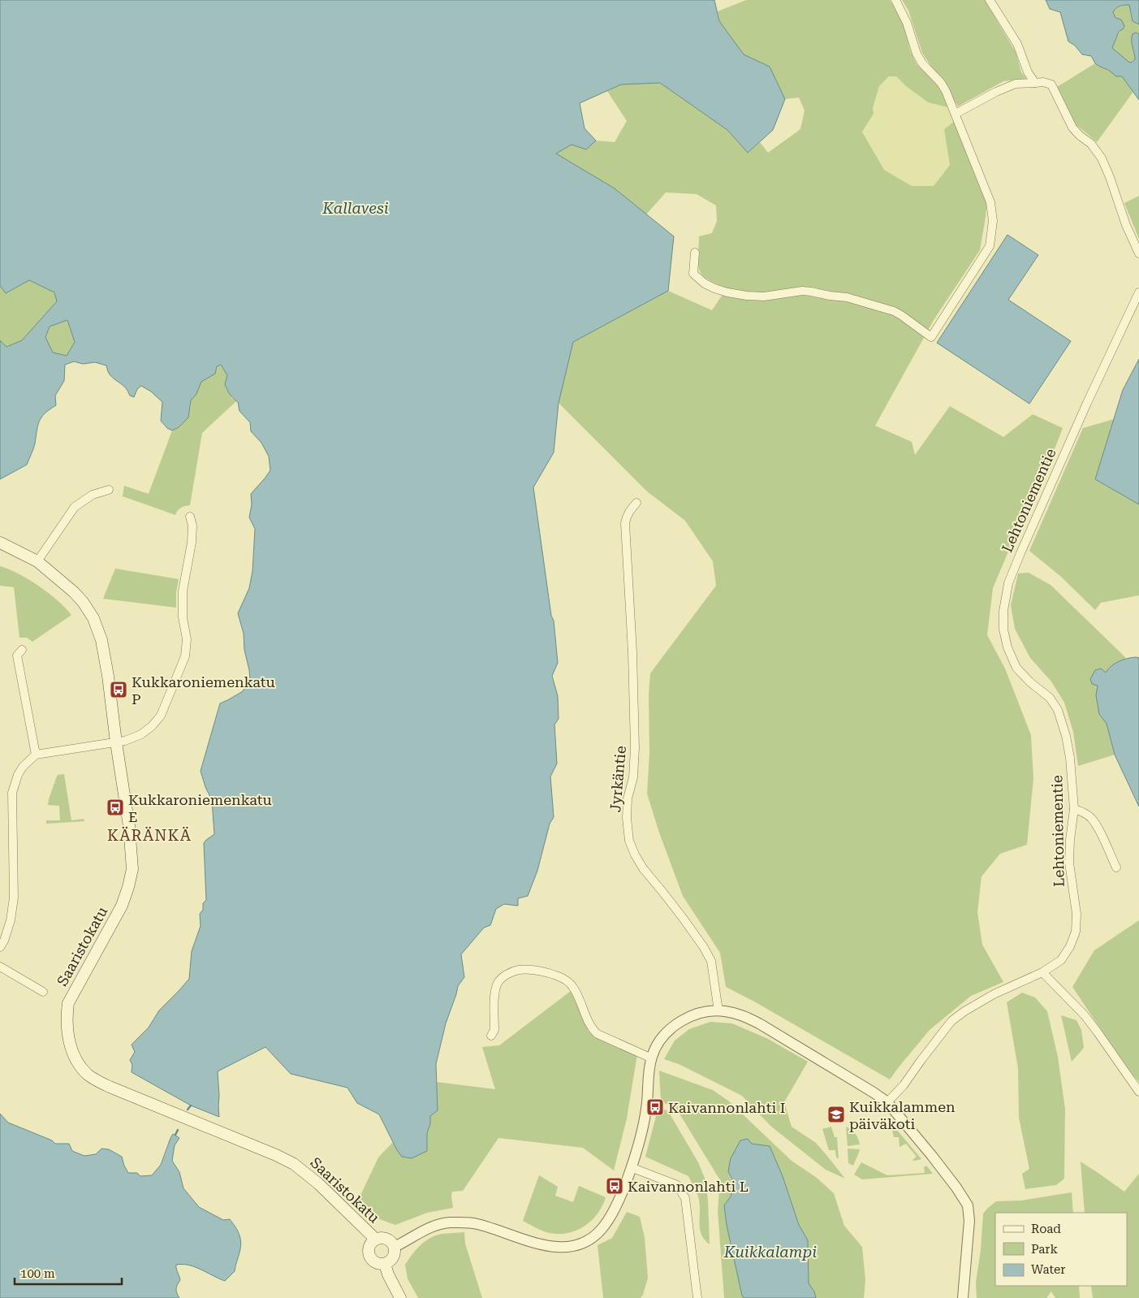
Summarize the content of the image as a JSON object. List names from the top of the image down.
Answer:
{
  "streets": {
    "main road": ["Saaristokatu"],
    "street": ["Lehtoniementie", "Jyrkäntie"]
  },
  "districts": ["KÄRÄNKÄ"],
  "water": ["Kallavesi", "Kuikkalampi"],
  "places": {
    "bus stop": [
      "Kukkaroniemenkatu P",
      "Kukkaroniemenkatu E",
      "Kaivannonlahti I",
      "Kaivannonlahti L"
    ],
    "school or university": ["Kuikkalammen päiväkoti"]
  },
  "legend": ["Road", "Park", "Water"],
  "scale_bar": "100 m"
}
